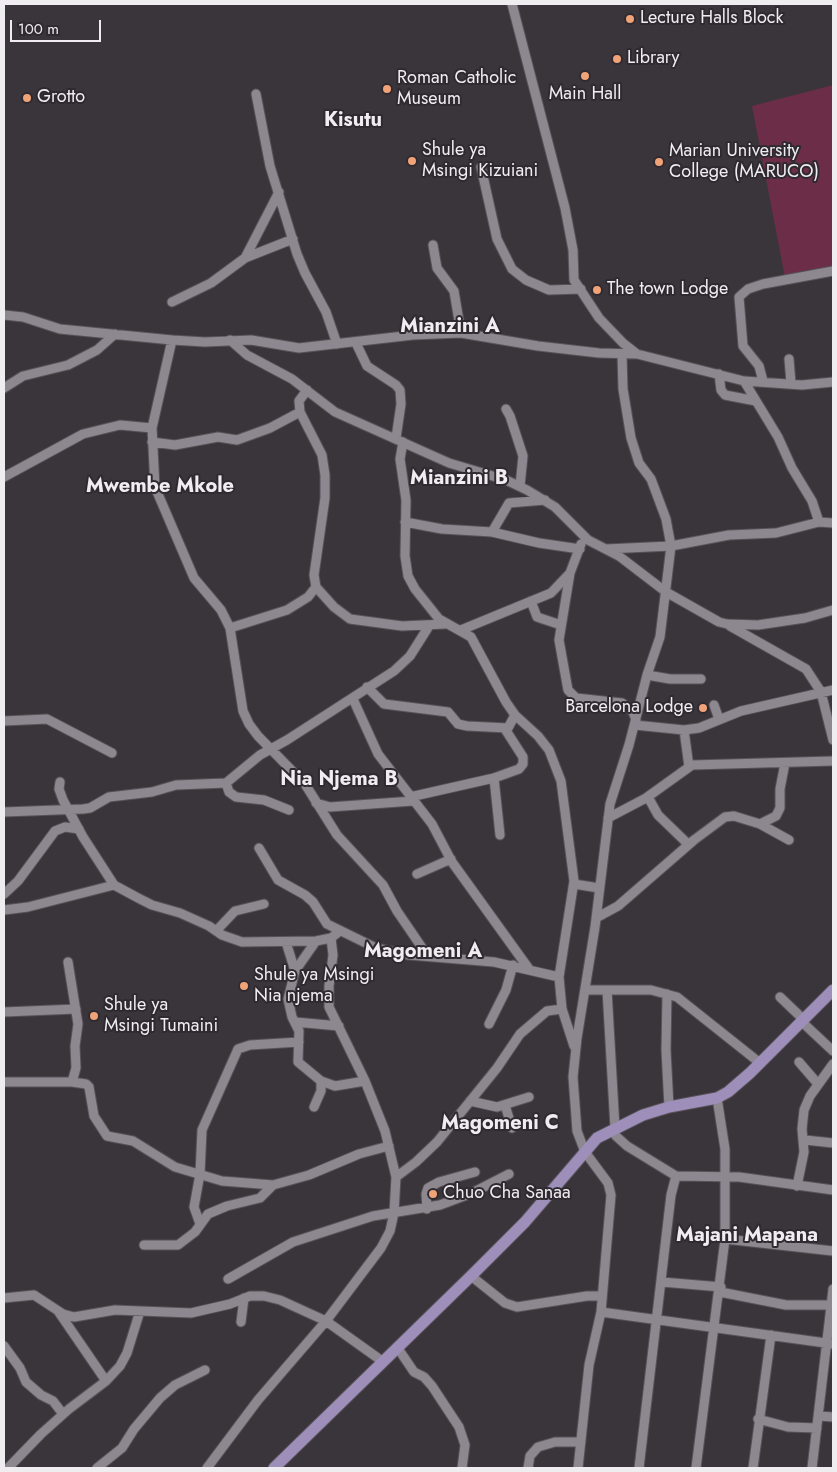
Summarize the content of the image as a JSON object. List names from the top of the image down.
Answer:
{
  "districts": [
    "Kisutu",
    "Mianzini A",
    "Mianzini B",
    "Mwembe Mkole",
    "Nia Njema B",
    "Magomeni A",
    "Magomeni C",
    "Majani Mapana"
  ],
  "places": [
    "Lecture Halls Block",
    "Library",
    "Main Hall",
    "Roman Catholic Museum",
    "Grotto",
    "Shule ya Msingi Kizuiani",
    "Marian University College (MARUCO)",
    "The town Lodge",
    "Barcelona Lodge",
    "Shule ya Msingi Nia njema",
    "Shule ya Msingi Tumaini",
    "Chuo Cha Sanaa"
  ],
  "scale_bar": "100 m"
}
